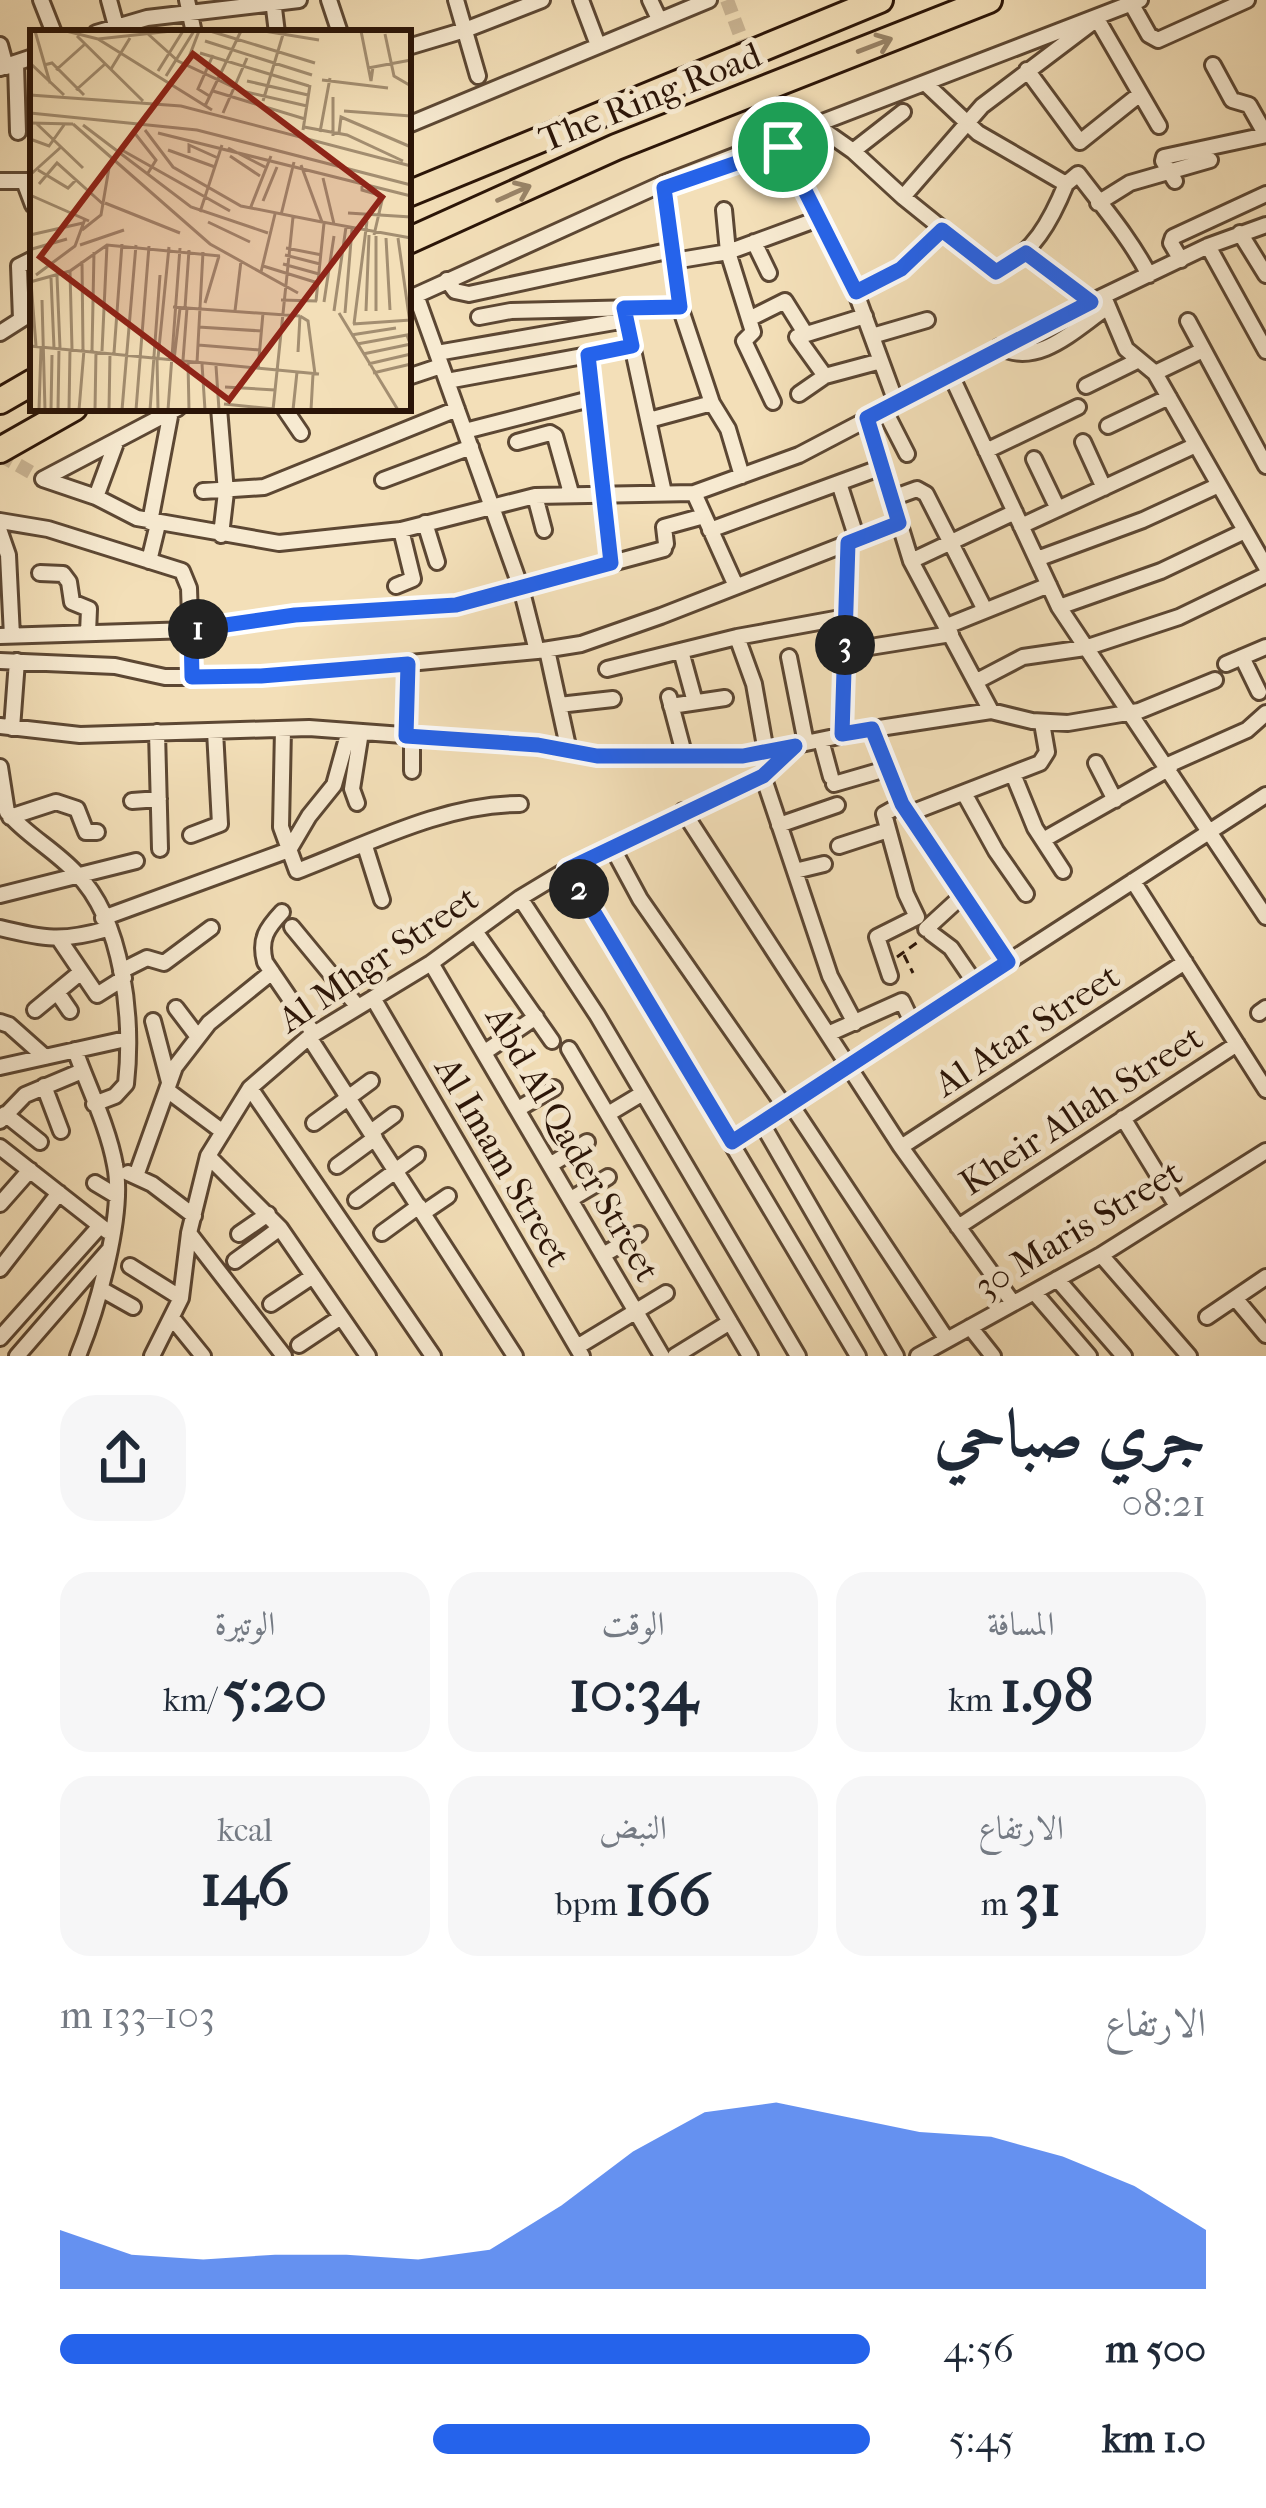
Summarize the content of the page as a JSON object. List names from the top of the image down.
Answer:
{
  "streets": {
    "highway": ["The Ring Road"],
    "street": [
      "Al Mhgr Street",
      "Al Atar Street",
      "Kheir Allah Street",
      "Abd Al Qader Street",
      "Al Imam Street",
      "30 Maris Street"
    ]
  },
  "crossings": [
    ["Al Mhgr Street", "Abd Al Qader Street"],
    ["Al Mhgr Street", "Al Imam Street"]
  ],
  "page": {
    "pins": ["1", "3", "2"],
    "heading": ["جري صباحي", "08:21"],
    "stats": [
      ["المسافة", "1.98 km"],
      ["الوقت", "10:34"],
      ["الوتيرة", "5:20 /km"],
      ["الارتفاع", "31 m"],
      ["النبض", "166 bpm"],
      ["kcal", "146"]
    ],
    "chart": ["الارتفاع", "103–133 m"],
    "list": [
      {
        "name": "500 m",
        "note": "4:56"
      },
      {
        "name": "1.0 km",
        "note": "5:45"
      }
    ]
  }
}
